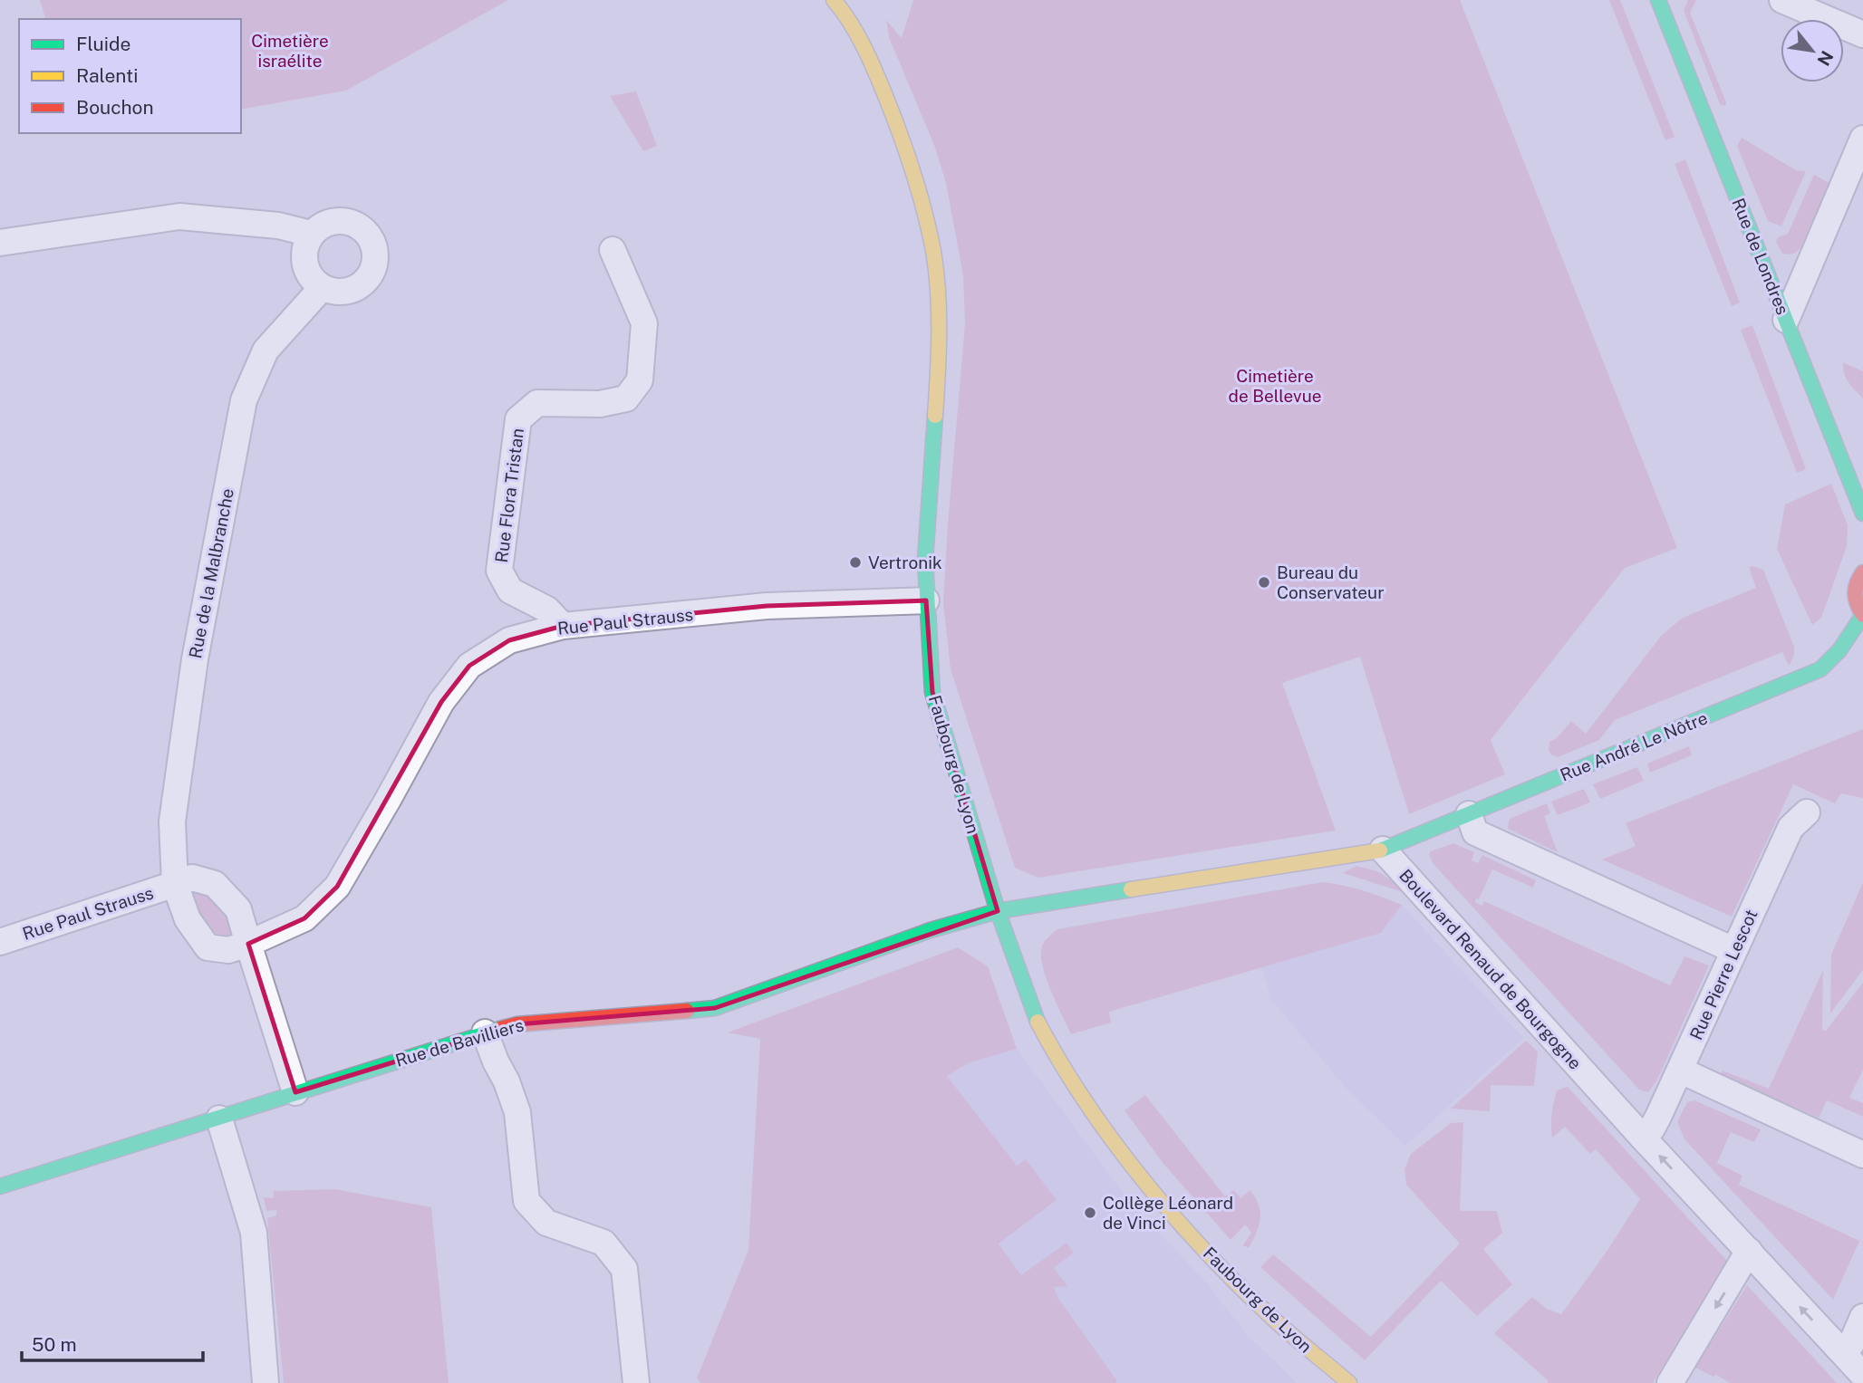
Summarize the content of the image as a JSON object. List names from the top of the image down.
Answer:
{
  "streets": {
    "street": [
      "Rue de Londres",
      "Rue Flora Tristan",
      "Rue de la Malbranche",
      "Rue Paul Strauss",
      "Rue André Le Nôtre",
      "Faubourg de Lyon",
      "Boulevard Renaud de Bourgogne",
      "Rue Pierre Lescot",
      "Rue de Bavilliers"
    ]
  },
  "crossings": [
    ["Rue Flora Tristan", "Rue Paul Strauss"],
    ["Rue de la Malbranche", "Rue Paul Strauss"],
    ["Rue Paul Strauss", "Faubourg de Lyon"],
    ["Rue André Le Nôtre", "Boulevard Renaud de Bourgogne"],
    ["Faubourg de Lyon", "Rue de Bavilliers"],
    ["Boulevard Renaud de Bourgogne", "Rue Pierre Lescot"]
  ],
  "parks": ["Cimetière israélite", "Cimetière de Bellevue"],
  "places": ["Vertronik", "Bureau du Conservateur", "Collège Léonard de Vinci"],
  "legend": ["Fluide", "Ralenti", "Bouchon"],
  "scale_bar": "50 m",
  "north": "bottom right"
}
